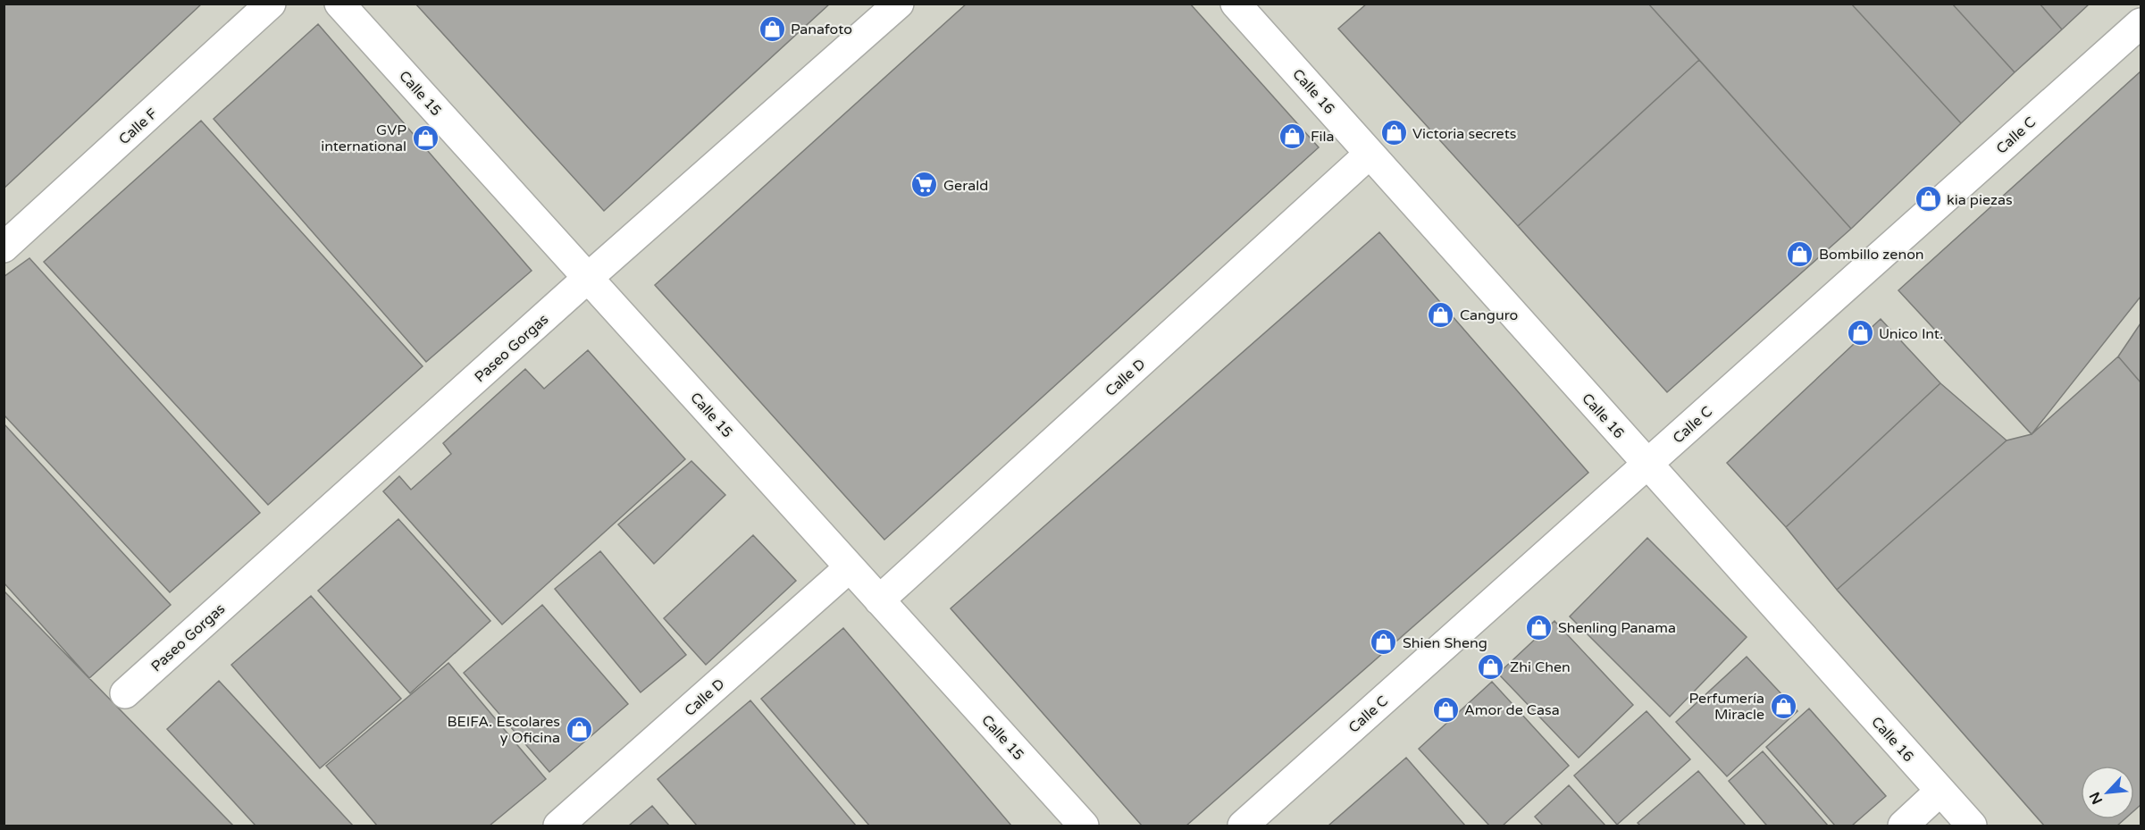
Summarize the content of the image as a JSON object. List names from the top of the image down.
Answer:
{
  "streets": {
    "street": [
      "Calle 16",
      "Calle 15",
      "Calle F",
      "Calle C",
      "Paseo Gorgas",
      "Calle D"
    ]
  },
  "crossings": [
    ["Calle 16", "Calle C"],
    ["Calle 16", "Calle D"],
    ["Calle 15", "Paseo Gorgas"],
    ["Calle 15", "Calle D"]
  ],
  "places": {
    "shop": [
      "Panafoto",
      "Victoria secrets",
      "Fila",
      "GVP international",
      "kia piezas",
      "Bombillo zenon",
      "Canguro",
      "Unico Int.",
      "Shenling Panama",
      "Shien Sheng",
      "Zhi Chen",
      "Perfumería Miracle",
      "Amor de Casa",
      "BEIFA. Escolares y Oficina"
    ],
    "supermarket": ["Gerald"]
  },
  "north": "bottom left"
}
